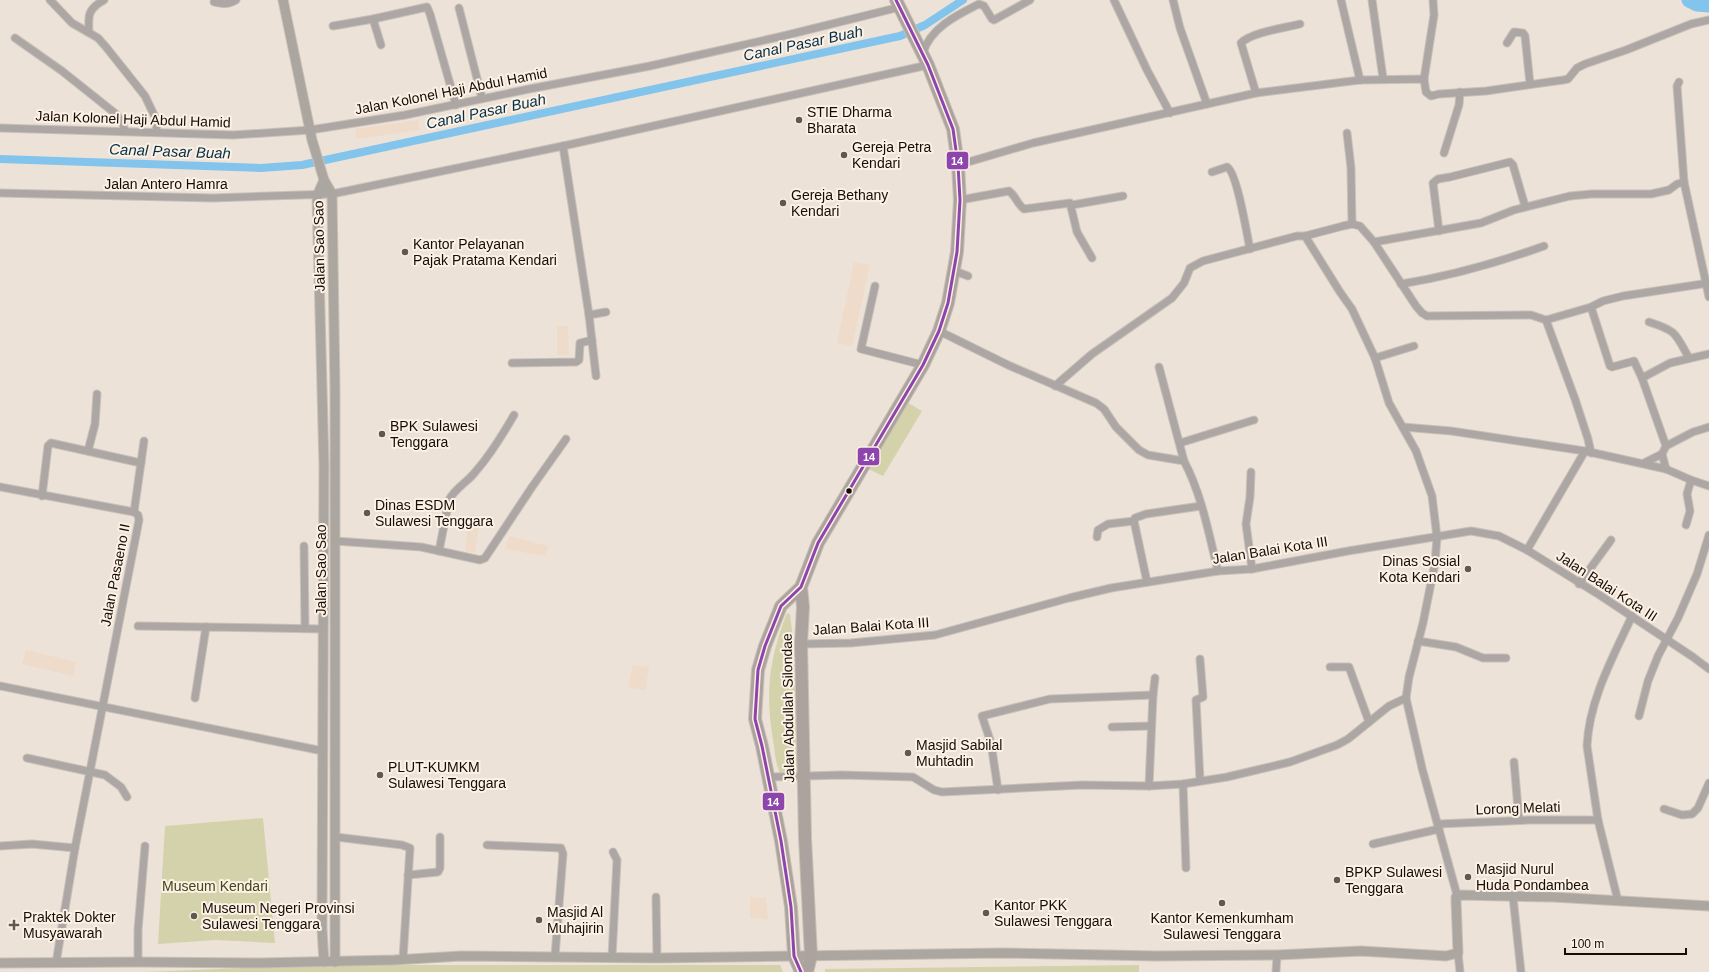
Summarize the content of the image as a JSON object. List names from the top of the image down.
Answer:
{
  "streets": {
    "highway": ["Jalan Abdullah Silondae"],
    "street": [
      "Jalan Kolonel Haji Abdul Hamid",
      "Jalan Antero Hamra",
      "Jalan Sao Sao",
      "Jalan Balai Kota III",
      "Jalan Pasaeno II",
      "Lorong Melati"
    ]
  },
  "crossings": [
    ["Jalan Kolonel Haji Abdul Hamid", "Jalan Sao Sao"],
    ["Jalan Antero Hamra", "Jalan Sao Sao"],
    ["Jalan Balai Kota III", "Jalan Abdullah Silondae"]
  ],
  "water": ["Canal Pasar Buah"],
  "parks": ["Museum Kendari"],
  "places": {
    "other": [
      "STIE Dharma Bharata",
      "Gereja Petra Kendari",
      "Gereja Bethany Kendari",
      "Kantor Pelayanan Pajak Pratama Kendari",
      "BPK Sulawesi Tenggara",
      "Dinas ESDM Sulawesi Tenggara",
      "Dinas Sosial Kota Kendari",
      "Masjid Sabilal Muhtadin",
      "PLUT-KUMKM Sulawesi Tenggara",
      "Masjid Nurul Huda Pondambea",
      "BPKP Sulawesi Tenggara",
      "Kantor Kemenkumham Sulawesi Tenggara",
      "Kantor PKK Sulawesi Tenggara",
      "Museum Negeri Provinsi Sulawesi Tenggara",
      "Masjid Al Muhajirin"
    ],
    "health": ["Praktek Dokter Musyawarah"]
  },
  "lines": ["transit line 14"],
  "scale_bar": "100 m"
}
